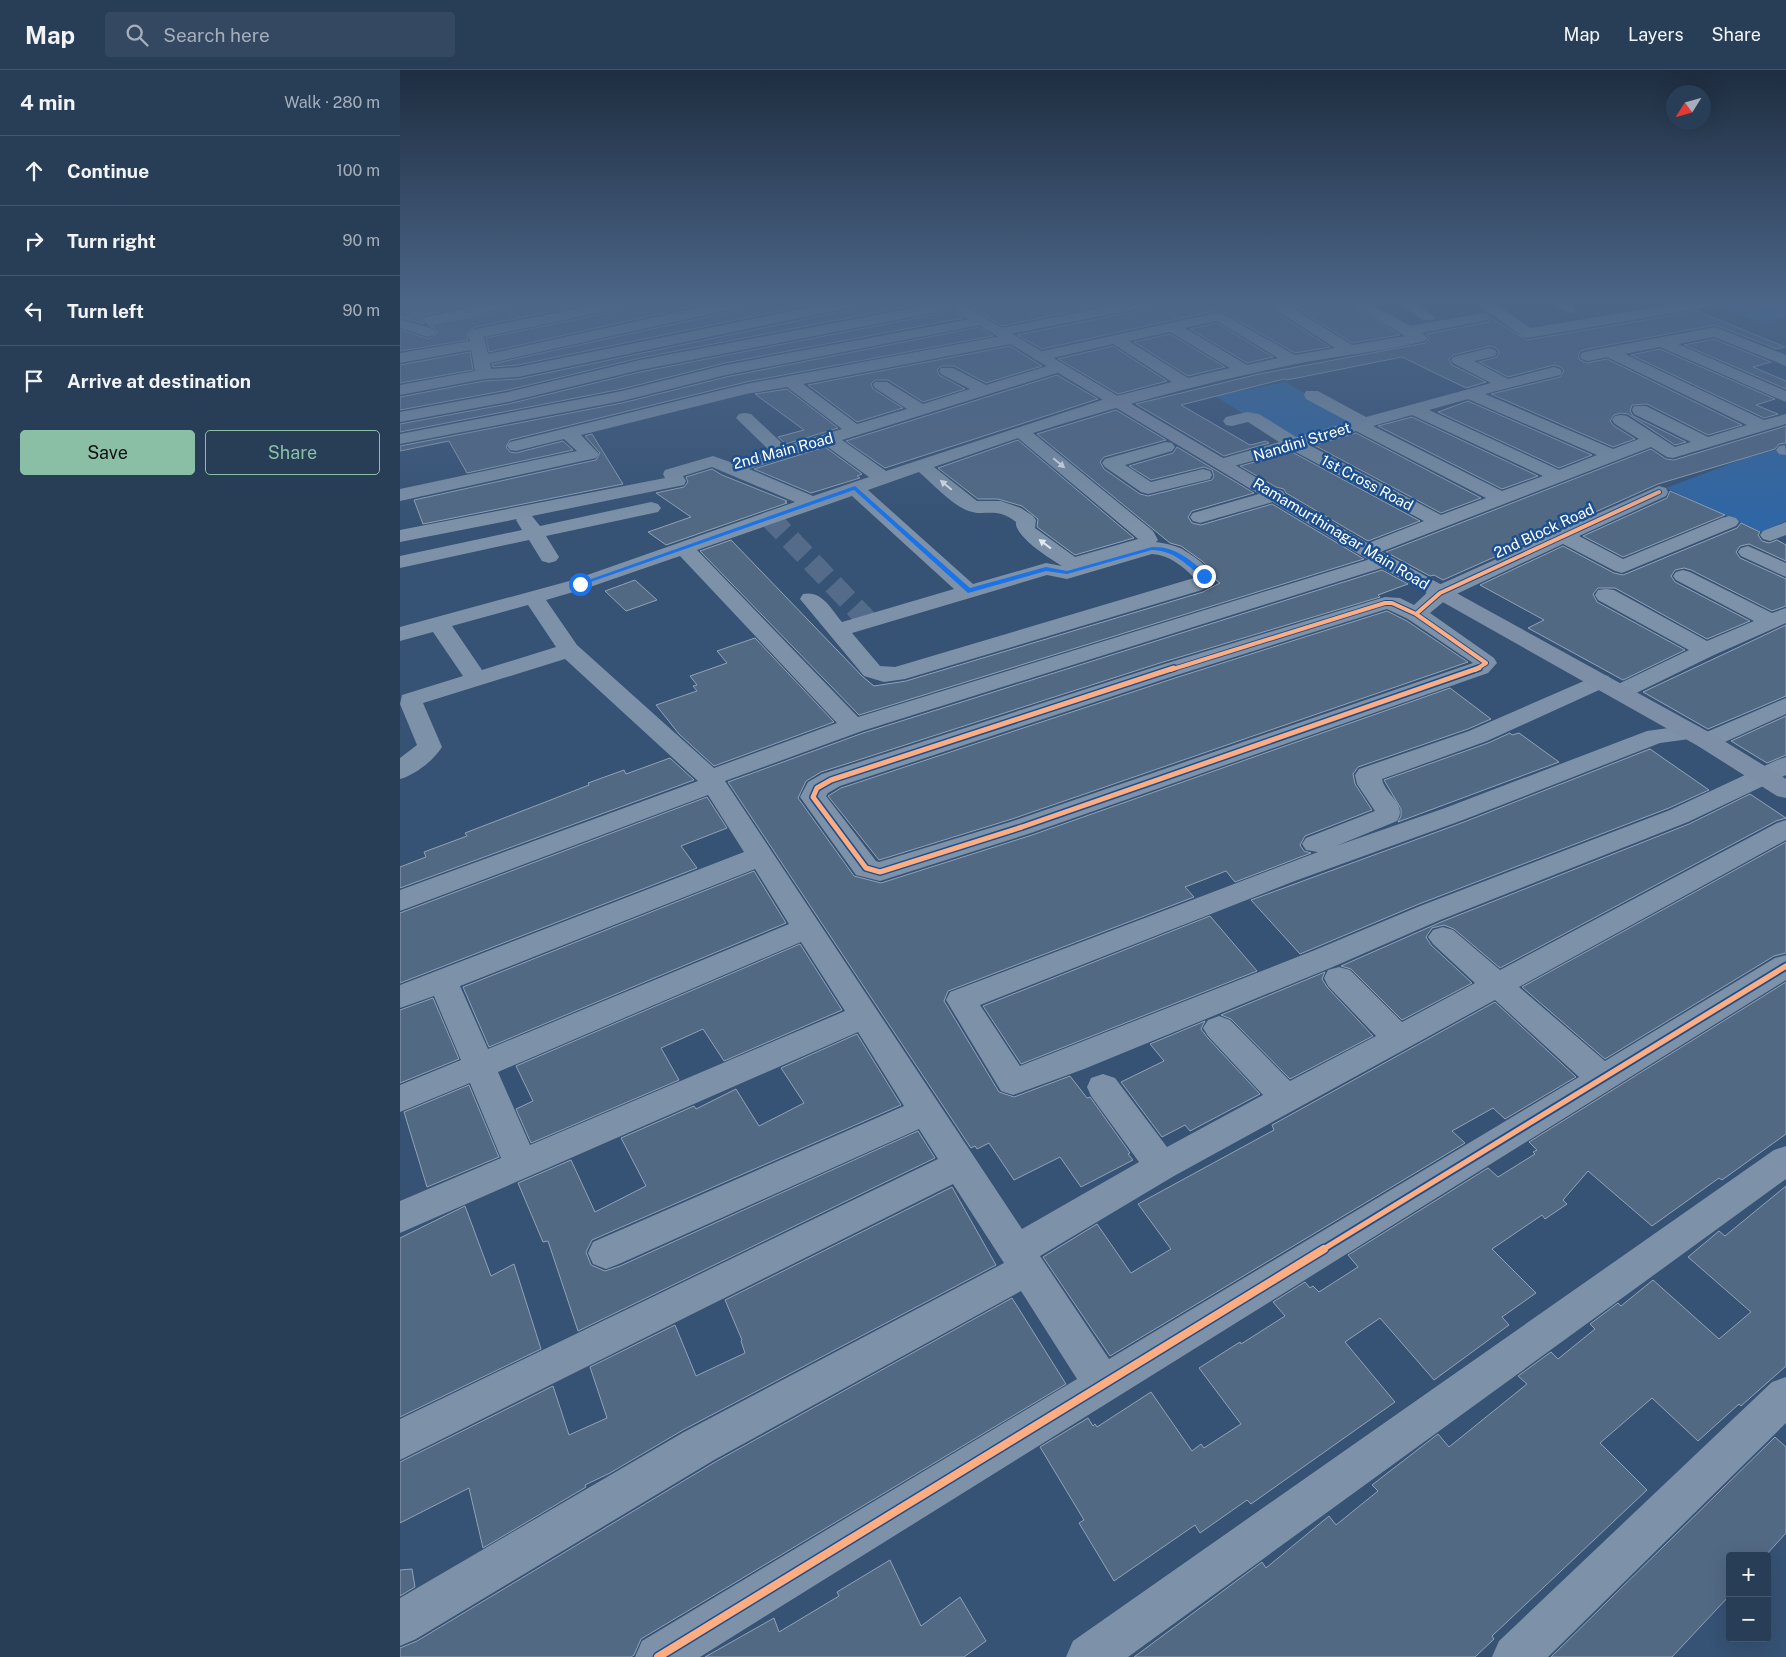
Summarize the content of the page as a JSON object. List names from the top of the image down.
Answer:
{
  "streets": {
    "main road": ["Ramamurthinagar Main Road"],
    "street": [
      "Nandini Street",
      "2nd Main Road",
      "1st Cross Road",
      "2nd Block Road"
    ]
  },
  "crossings": [
    ["Nandini Street", "1st Cross Road"],
    ["Nandini Street", "Ramamurthinagar Main Road"],
    ["2nd Block Road", "Ramamurthinagar Main Road"]
  ],
  "north": "bottom left",
  "page": {
    "header": "Map",
    "search": "Search here",
    "nav": ["Map", "Layers", "Share"],
    "heading": ["4 min", "Walk · 280 m"],
    "list": [
      ["Continue", "100 m"],
      ["Turn right", "90 m"],
      ["Turn left", "90 m"],
      "Arrive at destination"
    ],
    "buttons": ["Save", "Share"],
    "map_buttons": ["+", "−"]
  }
}
